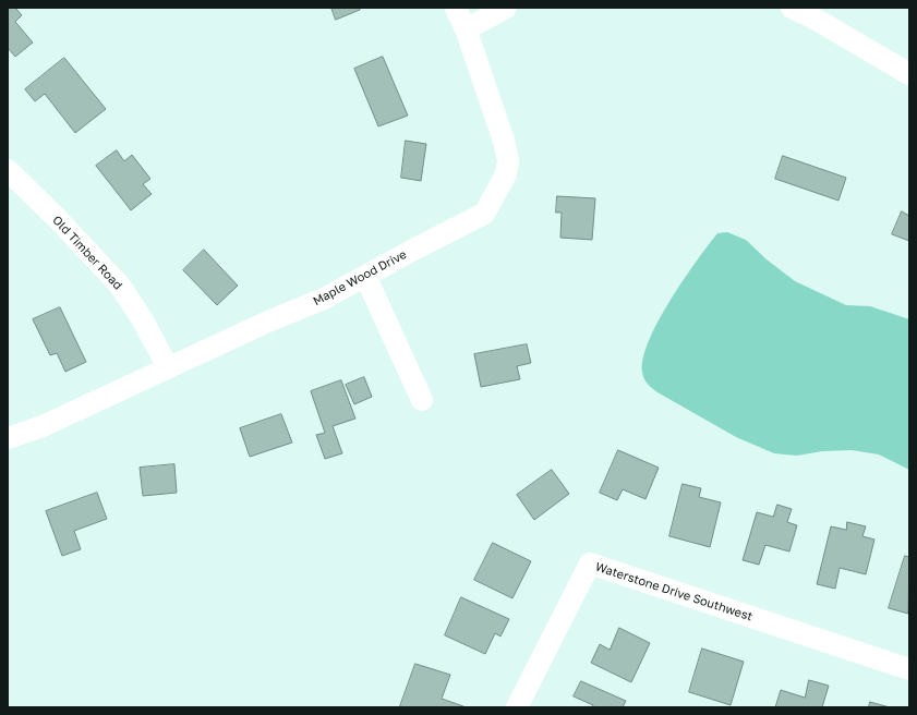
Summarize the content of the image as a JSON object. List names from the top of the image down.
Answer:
{
  "streets": {
    "street": ["Old Timber Road", "Maple Wood Drive", "Waterstone Drive Southwest"]
  },
  "crossings": [
    ["Old Timber Road", "Maple Wood Drive"]
  ]
}
